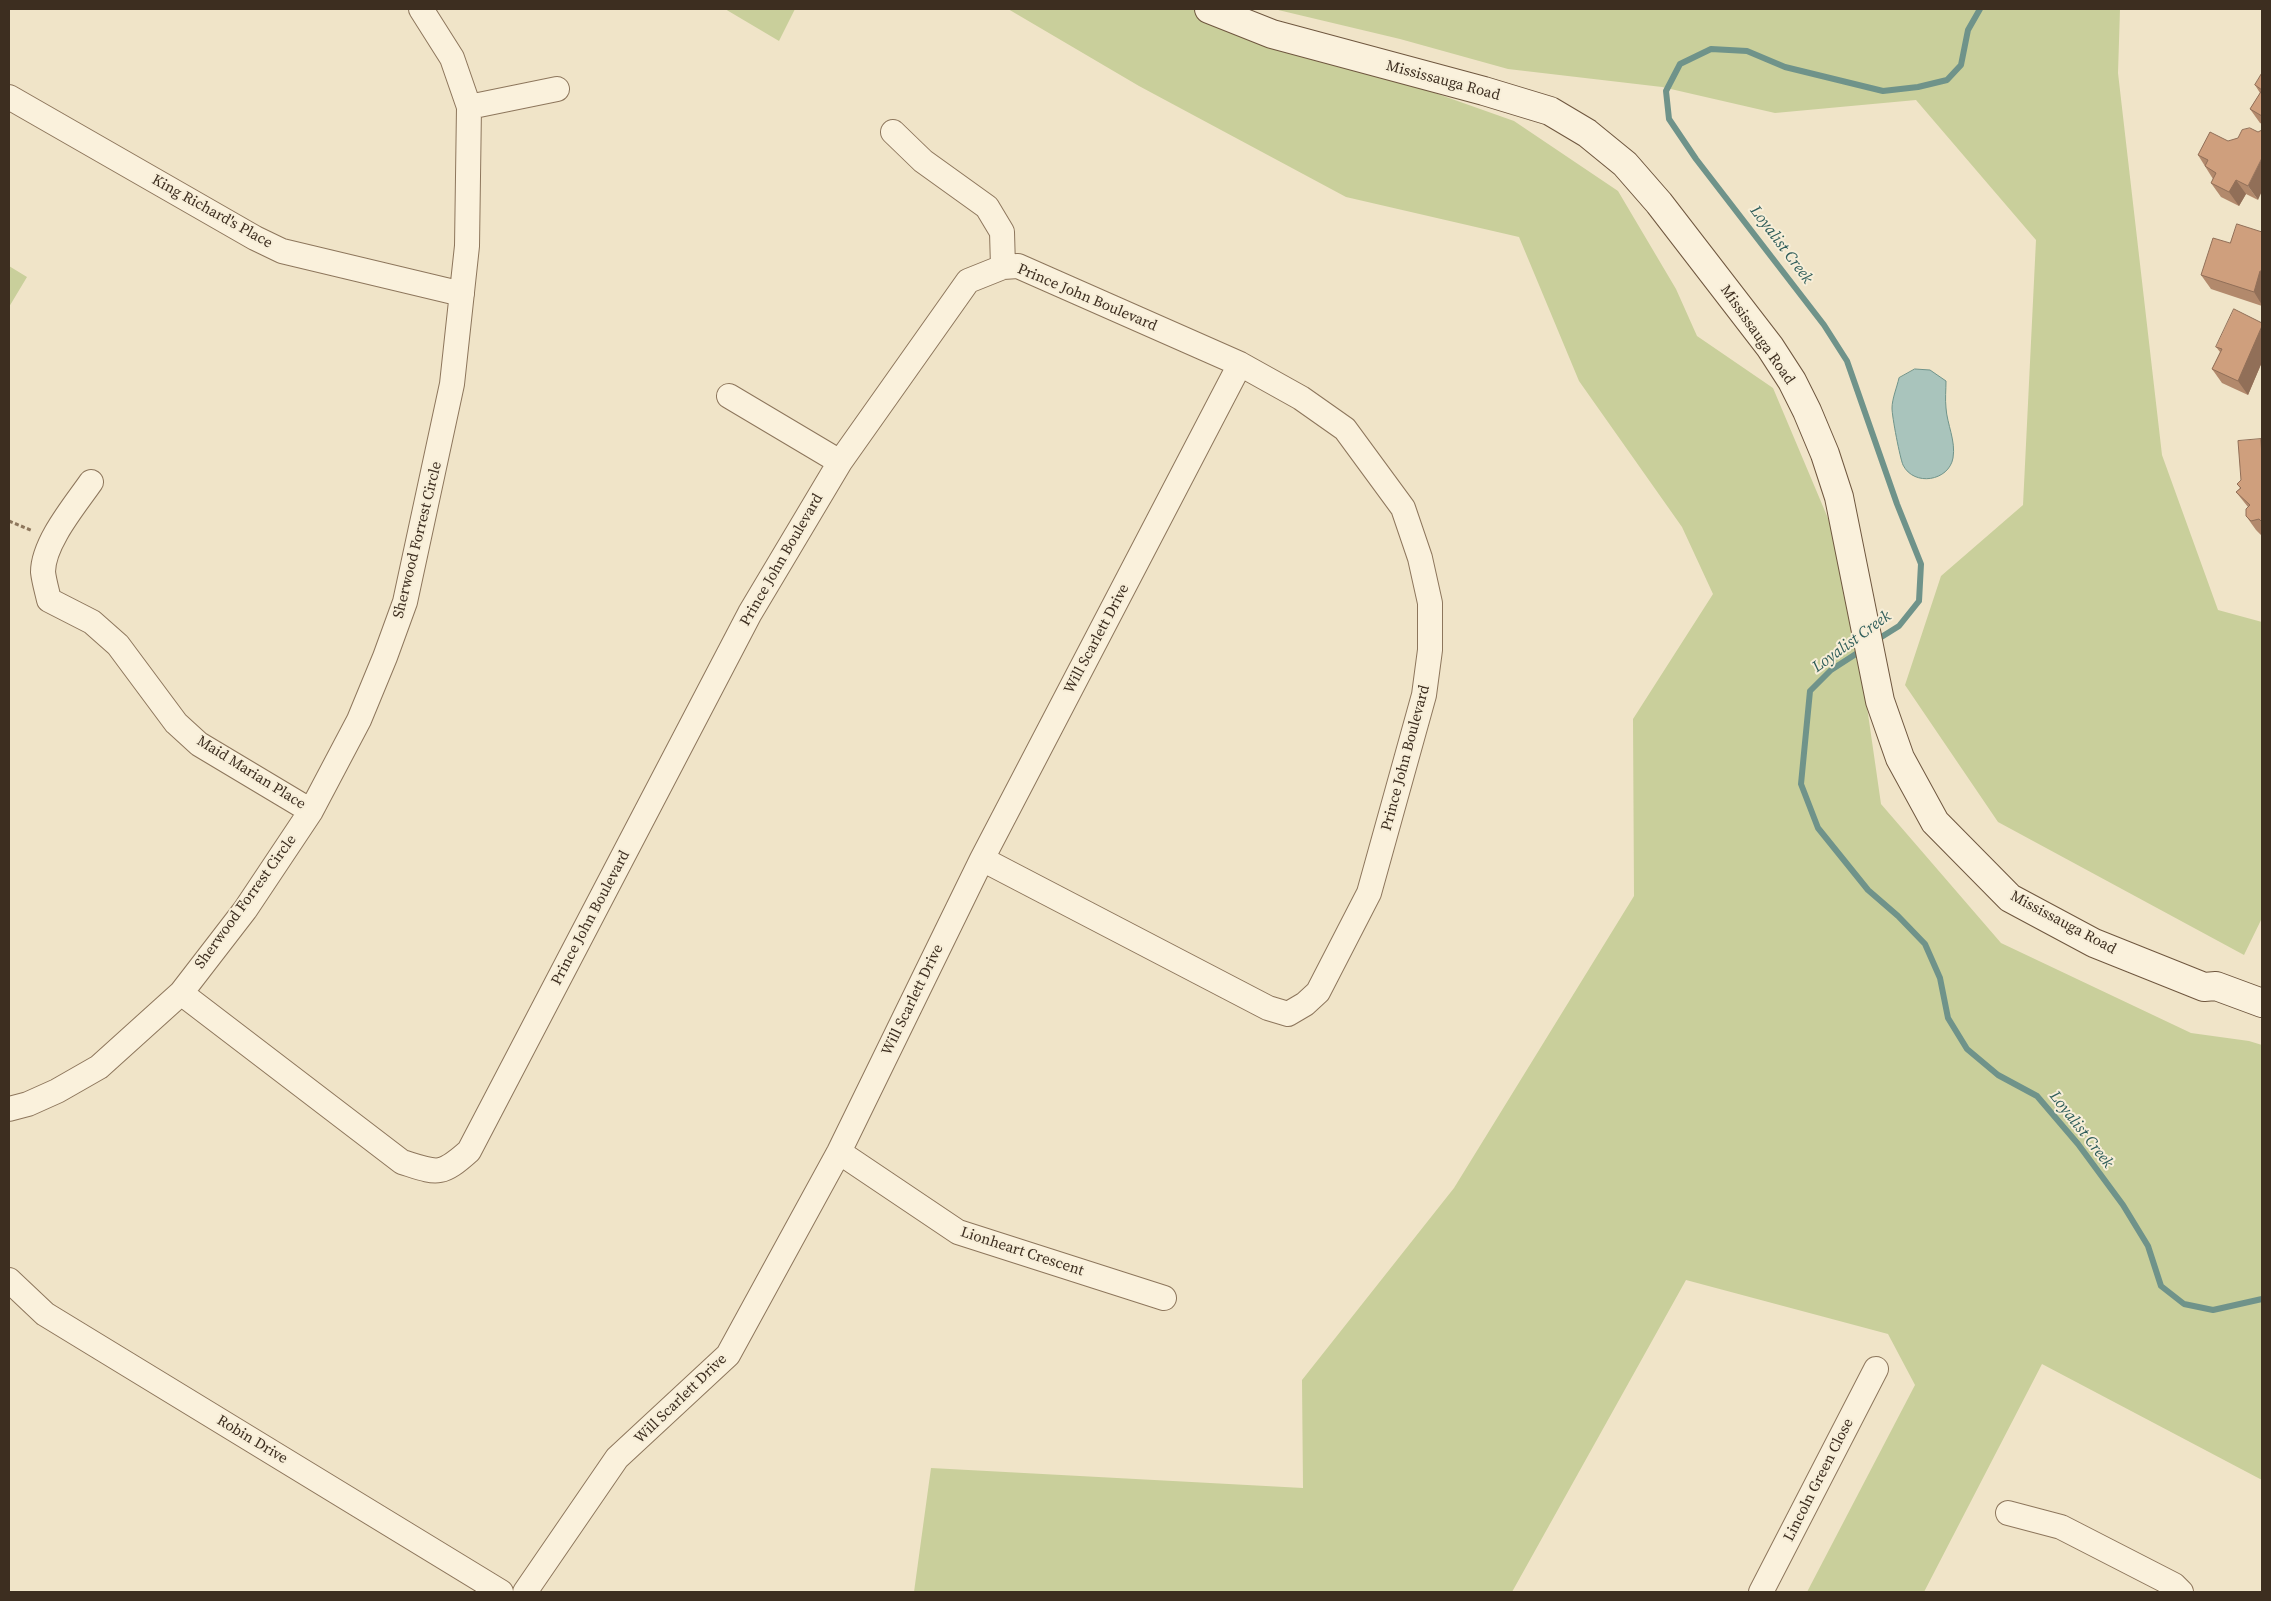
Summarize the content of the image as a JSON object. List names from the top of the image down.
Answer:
{
  "streets": {
    "main road": ["Mississauga Road"],
    "street": [
      "King Richard's Place",
      "Prince John Boulevard",
      "Sherwood Forrest Circle",
      "Will Scarlett Drive",
      "Maid Marian Place",
      "Lionheart Crescent",
      "Robin Drive",
      "Lincoln Green Close"
    ]
  },
  "crossings": [
    ["King Richard's Place", "Sherwood Forrest Circle"],
    ["Prince John Boulevard", "Sherwood Forrest Circle"],
    ["Prince John Boulevard", "Will Scarlett Drive"],
    ["Sherwood Forrest Circle", "Maid Marian Place"],
    ["Will Scarlett Drive", "Lionheart Crescent"]
  ],
  "water": ["Loyalist Creek"]
}
